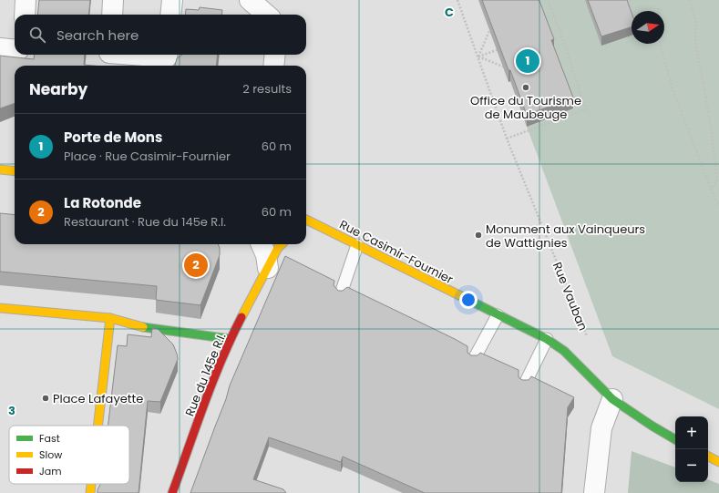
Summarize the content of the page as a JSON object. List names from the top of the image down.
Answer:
{
  "streets": {
    "street": ["Rue Casimir-Fournier", "Rue du 145e R.I."],
    "path": ["Rue Vauban"]
  },
  "places": ["Office du Tourisme de Maubeuge", "Monument aux Vainqueurs de Wattignies", "Place Lafayette"],
  "legend": ["Fast", "Slow", "Jam"],
  "north": "right",
  "page": {
    "search": "Search here",
    "pins": ["1", "2"],
    "heading": ["Nearby", "2 results"],
    "list": [
      {
        "mark": "1",
        "name": "Porte de Mons",
        "note": "Place · Rue Casimir-Fournier",
        "value": "60 m"
      },
      {
        "mark": "2",
        "name": "La Rotonde",
        "note": "Restaurant · Rue du 145e R.I.",
        "value": "60 m"
      }
    ],
    "map_buttons": ["+", "−"]
  },
  "grid": {
    "columns": ["C"],
    "rows": ["3"]
  }
}
